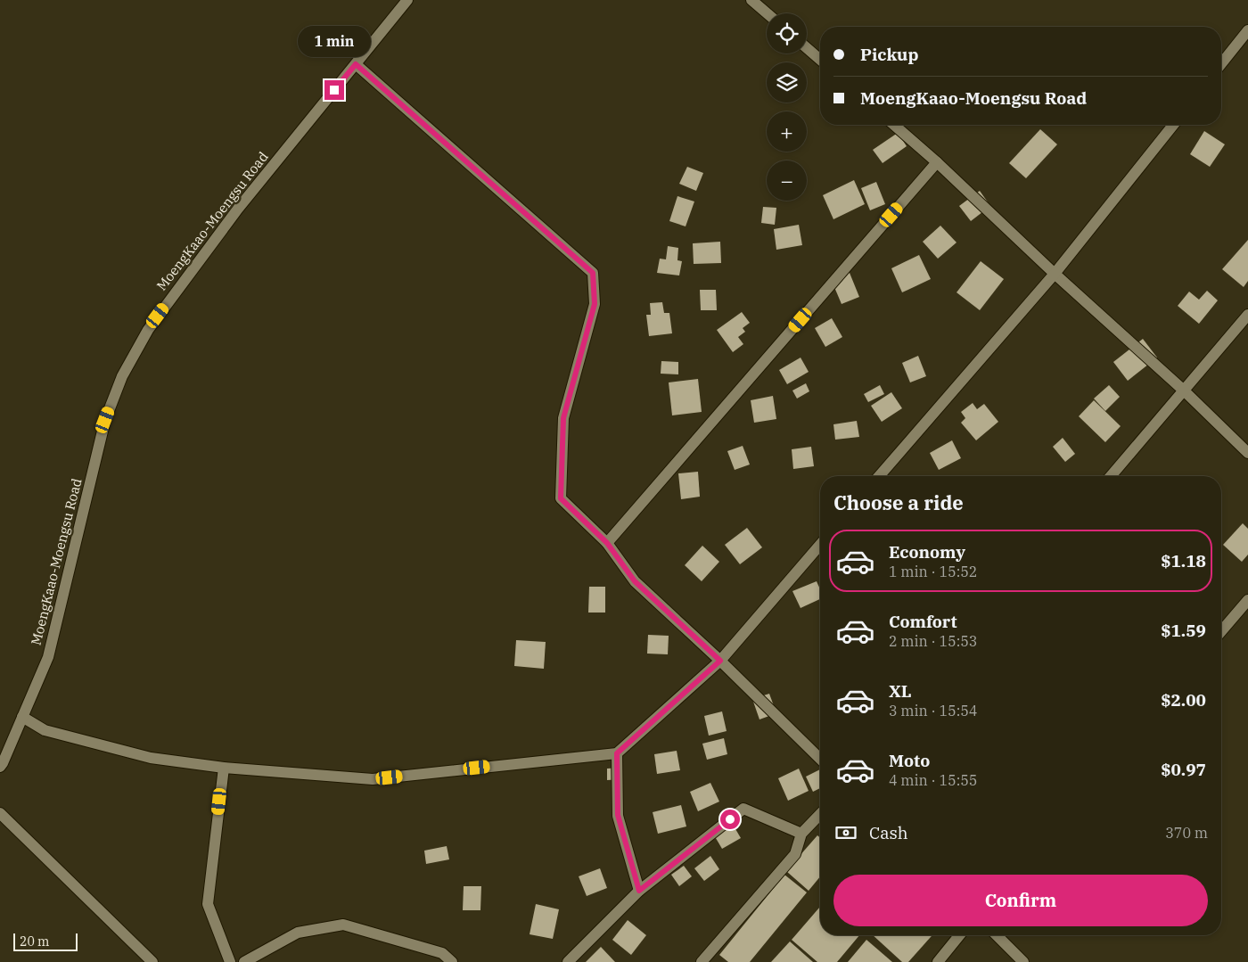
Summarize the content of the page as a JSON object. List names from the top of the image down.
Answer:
{
  "streets": {
    "street": ["MoengKaao-Moengsu Road"]
  },
  "scale_bar": "20 m",
  "page": {
    "map_buttons": ["+", "−"],
    "bubble": "1 min",
    "banner": ["Pickup", "MoengKaao-Moengsu Road"],
    "heading": "Choose a ride",
    "list": [
      {
        "name": "Economy",
        "note": "1 min · 15:52",
        "value": "$1.18"
      },
      {
        "name": "Comfort",
        "note": "2 min · 15:53",
        "value": "$1.59"
      },
      {
        "name": "XL",
        "note": "3 min · 15:54",
        "value": "$2.00"
      },
      {
        "name": "Moto",
        "note": "4 min · 15:55",
        "value": "$0.97"
      }
    ],
    "pay": ["Cash", "370 m"],
    "buttons": "Confirm",
    "scale": "20 m"
  }
}
